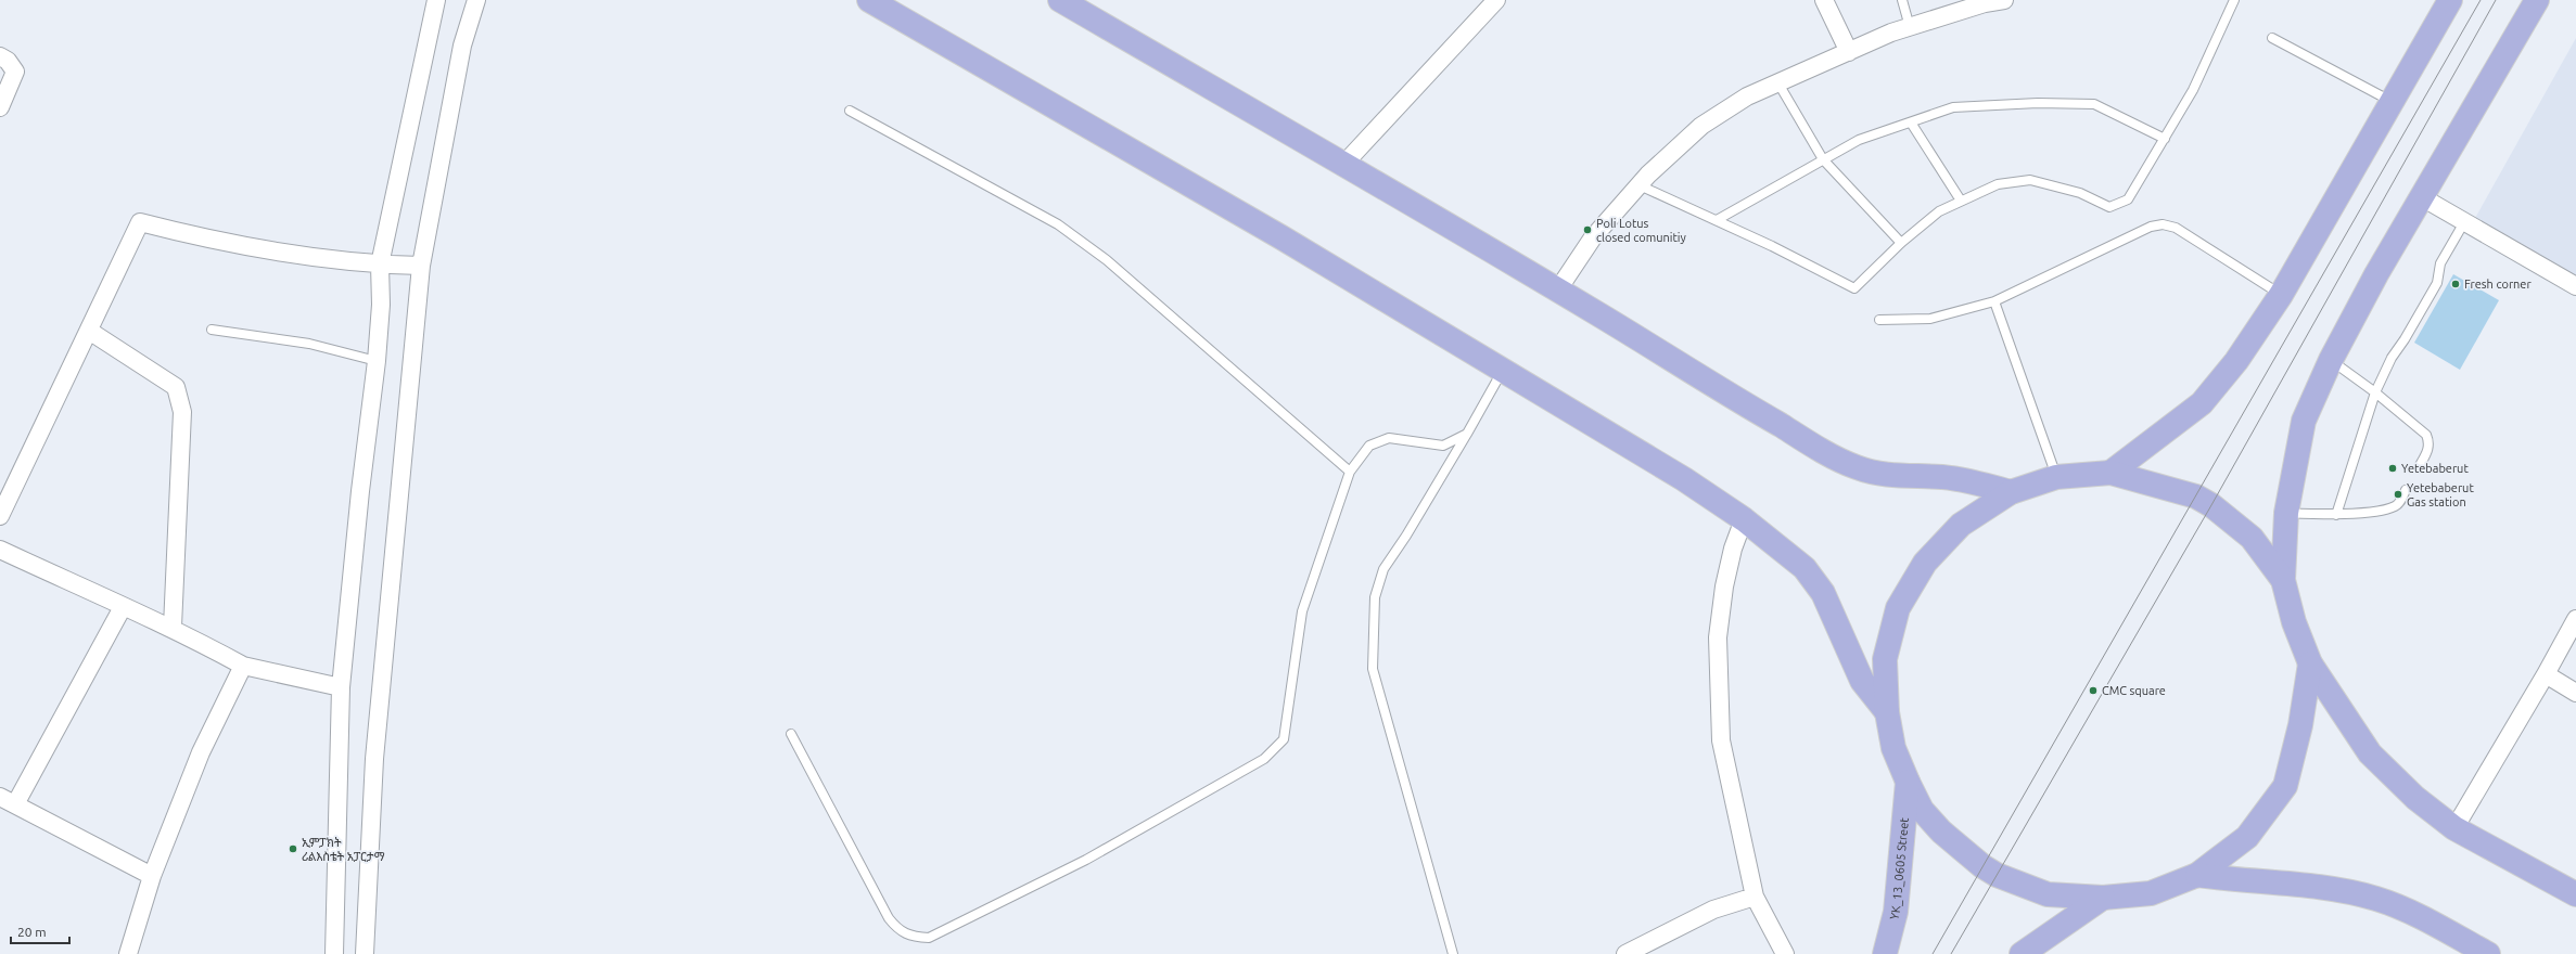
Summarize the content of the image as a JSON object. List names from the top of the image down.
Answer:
{
  "streets": {
    "main road": ["YK_13_0605 Street"]
  },
  "places": [
    "Poli Lotus closed comunitiy",
    "Fresh corner",
    "Yetebaberut",
    "Yetebaberut Gas station",
    "CMC square",
    "ኢምፓክት ሪልእስቴት አፓርታማ"
  ],
  "scale_bar": "20 m"
}
